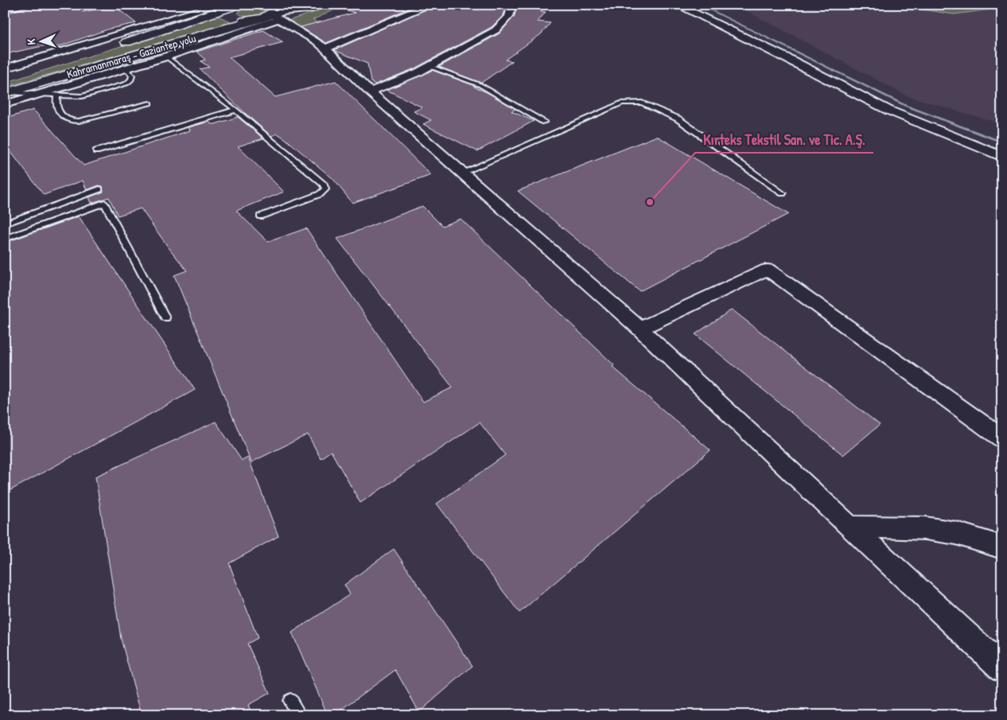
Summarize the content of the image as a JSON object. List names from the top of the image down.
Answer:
{
  "streets": {
    "highway": ["Kahramanmaraş - Gaziantep yolu"]
  },
  "places": ["Kırteks Tekstil San. ve Tic. A.Ş."],
  "north": "left"
}
